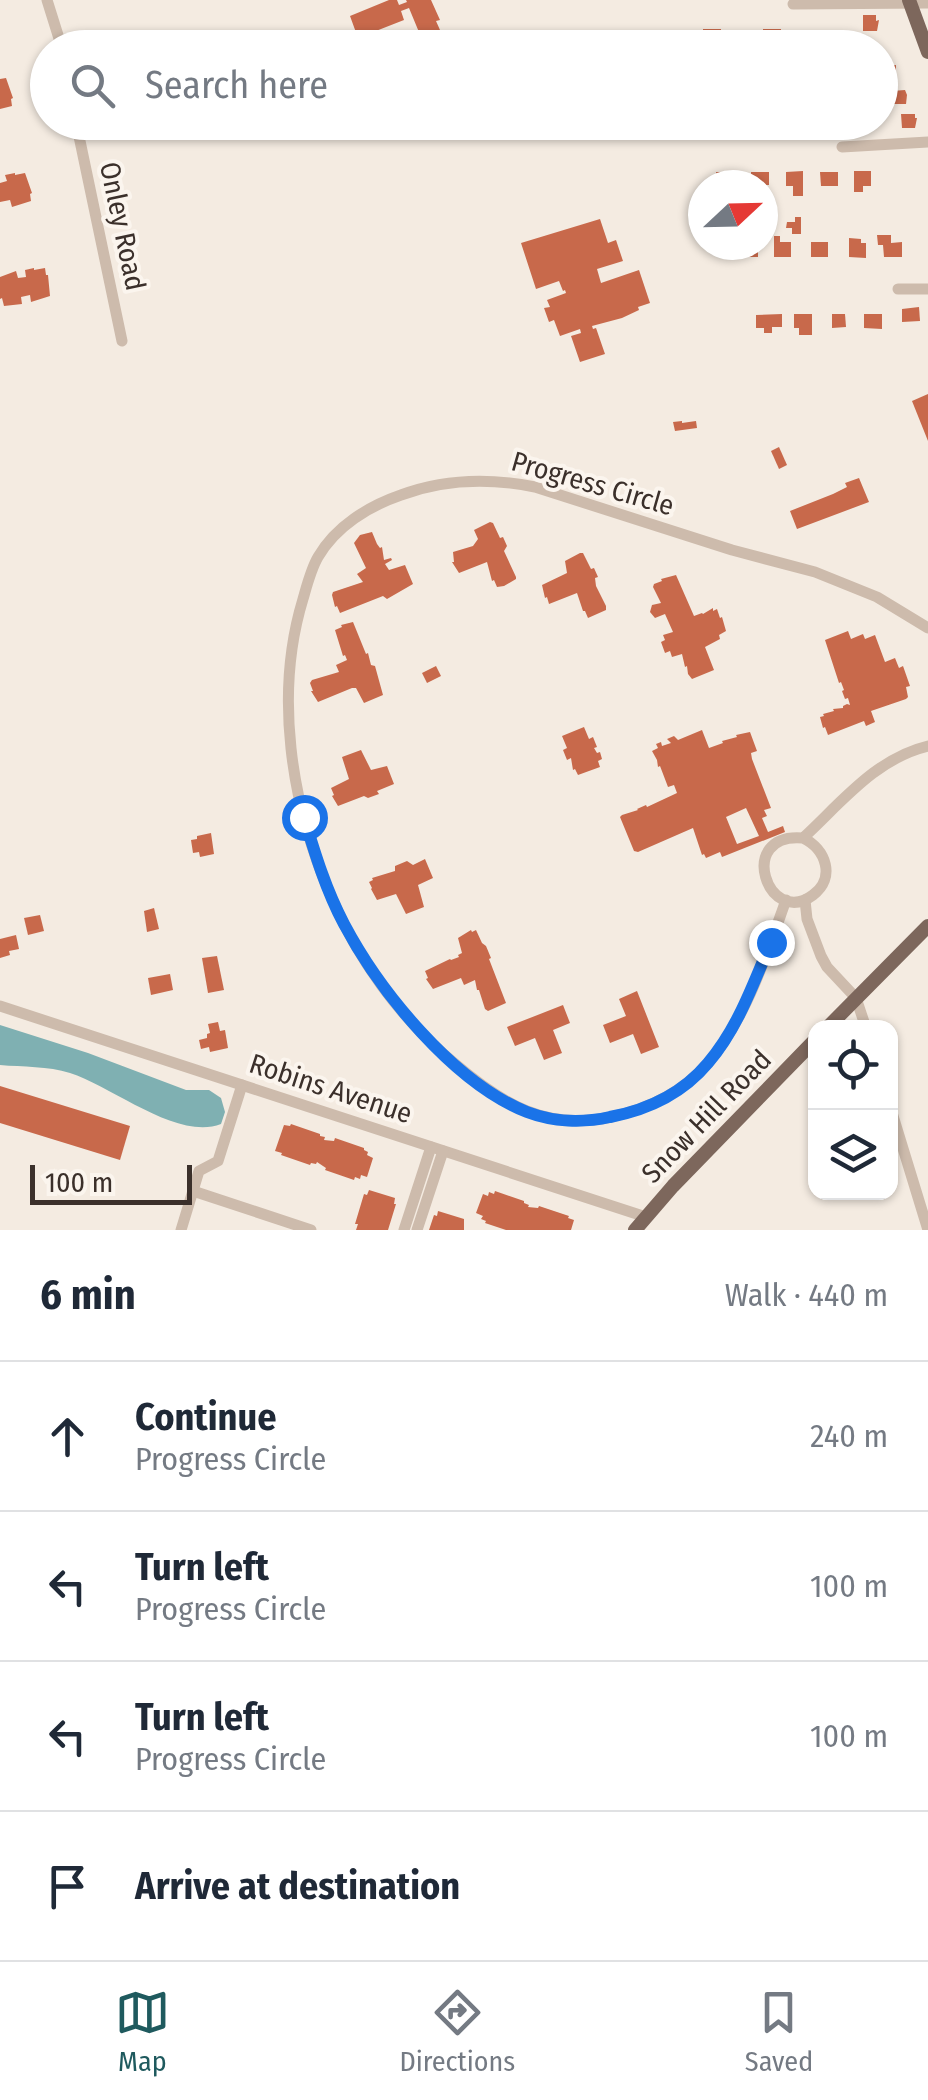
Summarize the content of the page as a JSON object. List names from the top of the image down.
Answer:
{
  "streets": {
    "main road": ["Snow Hill Road"],
    "street": ["Onley Road", "Progress Circle", "Robins Avenue"]
  },
  "crossings": [
    ["Robins Avenue", "Snow Hill Road"]
  ],
  "scale_bar": "100 m",
  "north": "right",
  "page": {
    "search": "Search here",
    "scale": "100 m",
    "heading": ["6 min", "Walk · 440 m"],
    "list": [
      ["Continue", "Progress Circle", "240 m"],
      ["Turn left", "Progress Circle", "100 m"],
      ["Turn left", "Progress Circle", "100 m"],
      "Arrive at destination"
    ],
    "nav": ["Map", "Directions", "Saved"]
  }
}
